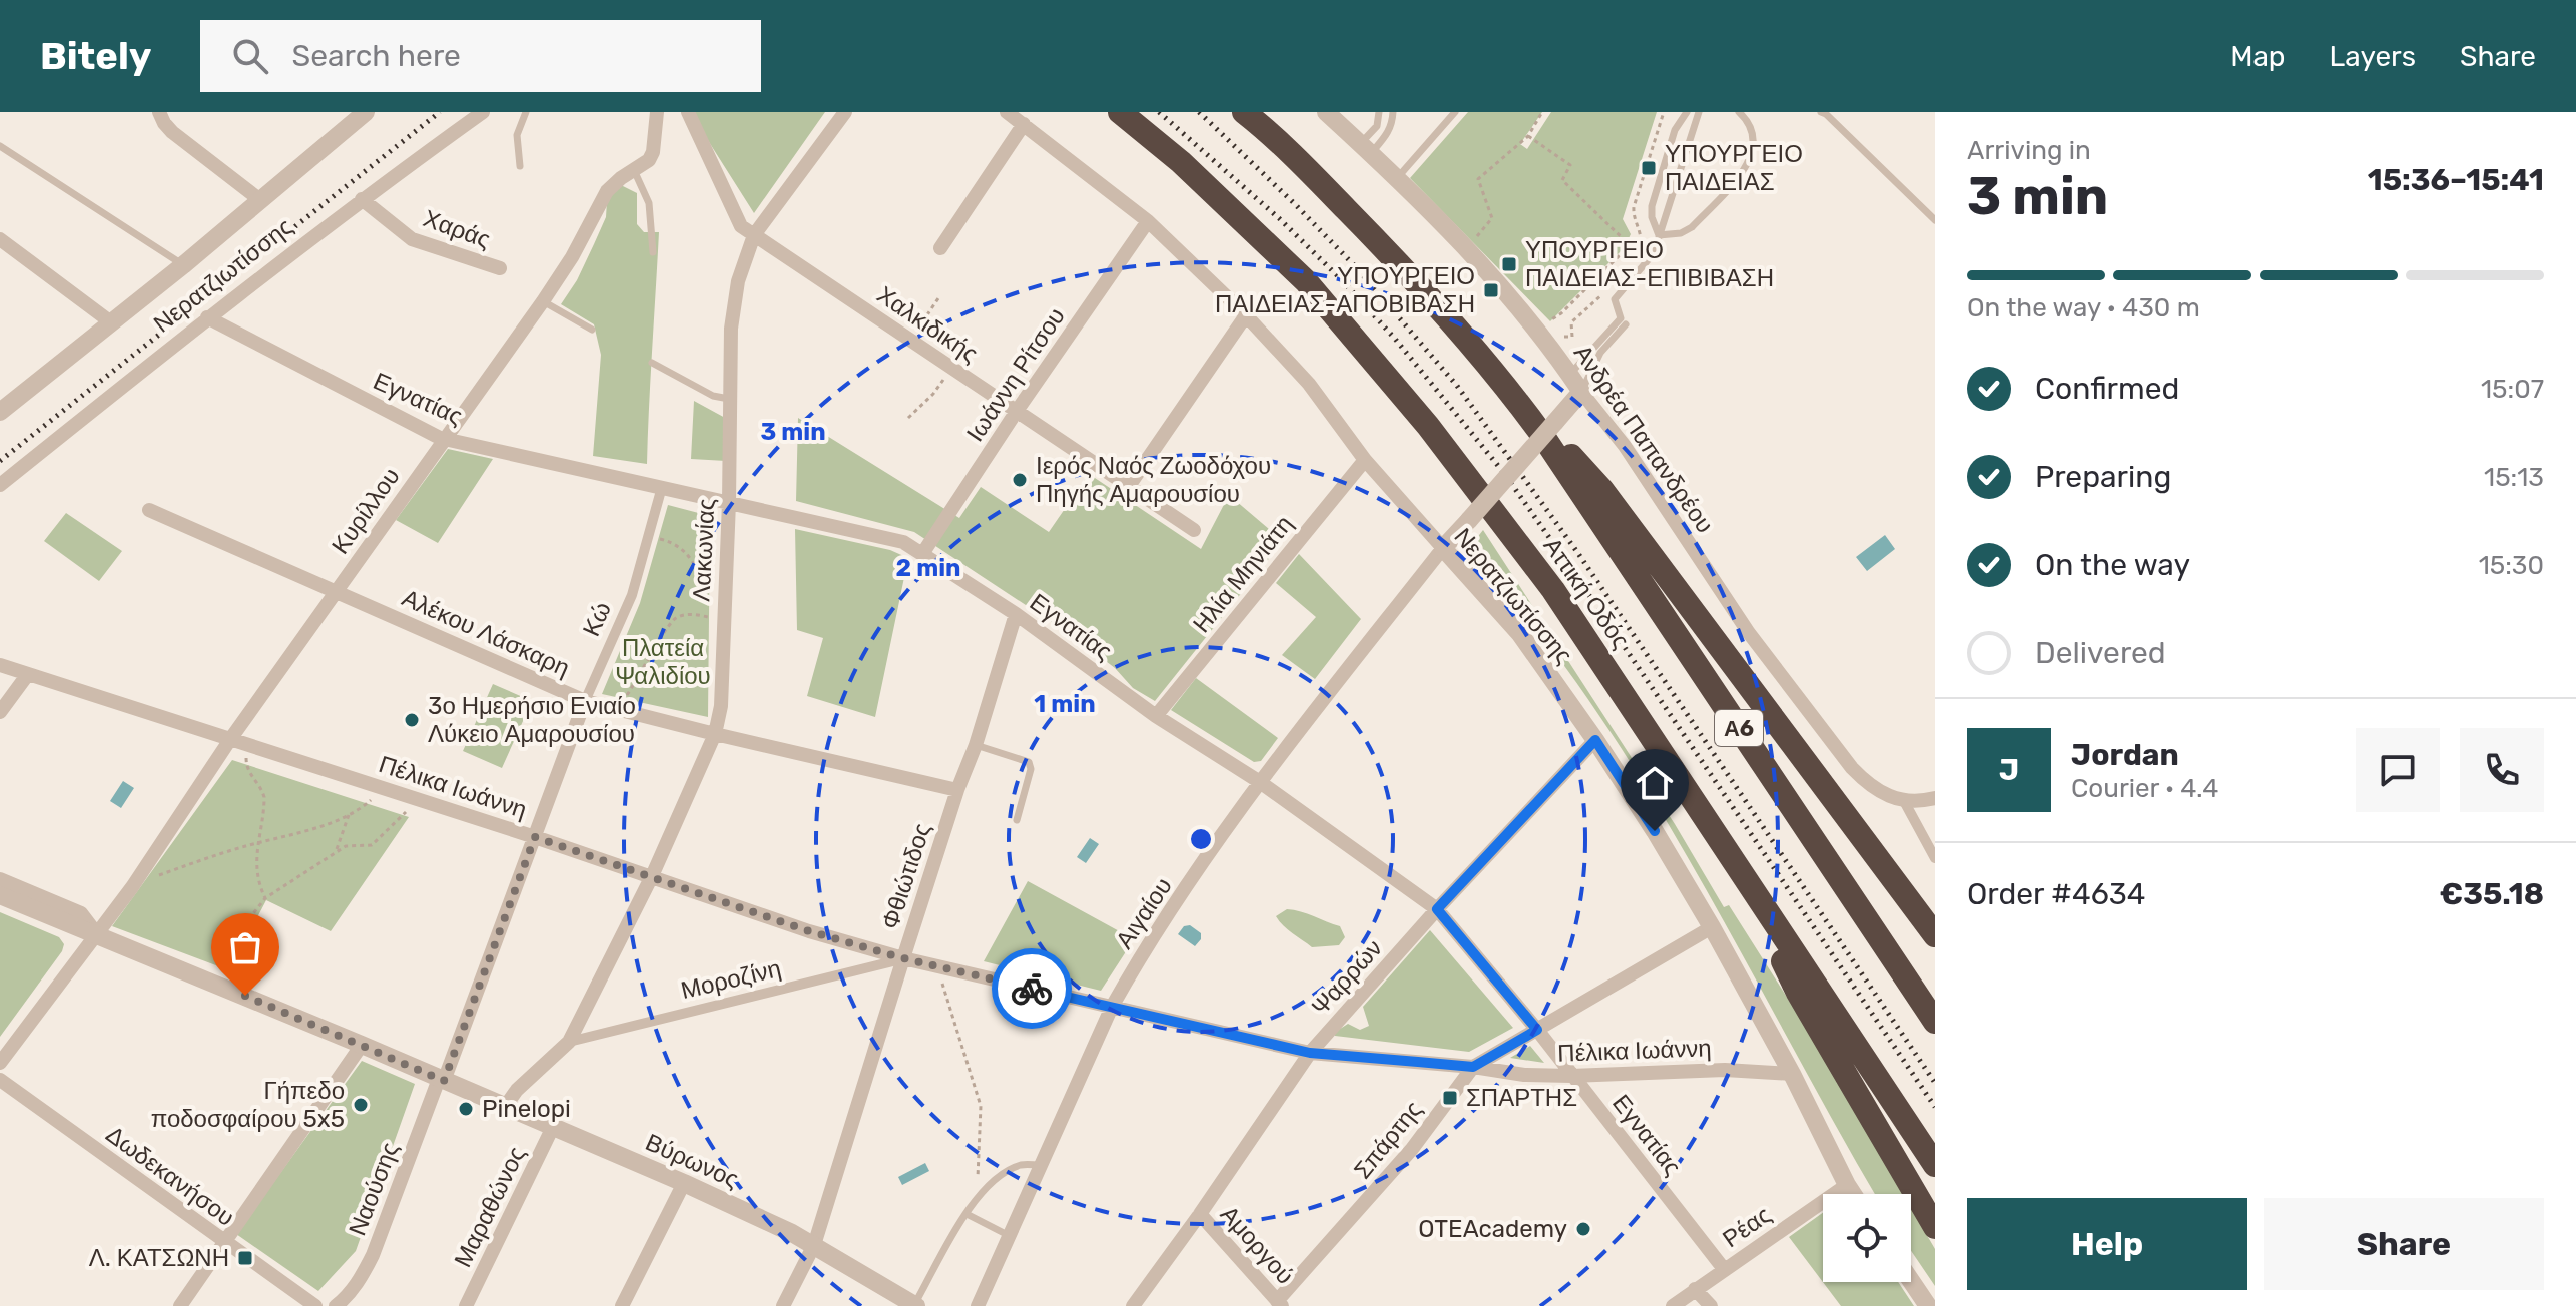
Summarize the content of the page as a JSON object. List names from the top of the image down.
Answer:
{
  "streets": {
    "highway": ["Αττική Οδός", "Α6"],
    "street": [
      "Χαράς",
      "Νερατζιωτίσσης",
      "Χαλκιδικής",
      "Ιωάννη Ρίτσου",
      "Εγνατίας",
      "Ανδρέα Παπανδρέου",
      "Κυρίλλου",
      "Λακωνίας",
      "Ηλία Μηνιάτη",
      "Κώ",
      "Αλέκου Λάσκαρη",
      "Πέλικα Ιωάννη",
      "Φθιώτιδος",
      "Αιγαίου",
      "Ψαρρών",
      "Μοροζίνη",
      "Σπάρτης",
      "Βύρωνος",
      "Δωδεκανήσου",
      "Ναούσης",
      "Μαραθώνος",
      "Ρέας",
      "Αμοργού"
    ]
  },
  "crossings": [
    ["Χαράς", "Νερατζιωτίσσης"],
    ["Νερατζιωτίσσης", "Ιωάννη Ρίτσου"],
    ["Νερατζιωτίσσης", "Εγνατίας"],
    ["Νερατζιωτίσσης", "Ηλία Μηνιάτη"],
    ["Νερατζιωτίσσης", "Πέλικα Ιωάννη"],
    ["Νερατζιωτίσσης", "Αιγαίου"],
    ["Νερατζιωτίσσης", "Ψαρρών"],
    ["Νερατζιωτίσσης", "Σπάρτης"],
    ["Νερατζιωτίσσης", "Ρέας"],
    ["Χαλκιδικής", "Ιωάννη Ρίτσου"],
    ["Χαλκιδικής", "Λακωνίας"],
    ["Ιωάννη Ρίτσου", "Εγνατίας"],
    ["Εγνατίας", "Κυρίλλου"],
    ["Εγνατίας", "Λακωνίας"],
    ["Εγνατίας", "Ηλία Μηνιάτη"],
    ["Εγνατίας", "Κώ"],
    ["Εγνατίας", "Πέλικα Ιωάννη"],
    ["Εγνατίας", "Φθιώτιδος"],
    ["Εγνατίας", "Αιγαίου"],
    ["Εγνατίας", "Ψαρρών"],
    ["Εγνατίας", "Σπάρτης"],
    ["Εγνατίας", "Ρέας"],
    ["Κυρίλλου", "Αλέκου Λάσκαρη"],
    ["Κυρίλλου", "Πέλικα Ιωάννη"],
    ["Κυρίλλου", "Βύρωνος"],
    ["Λακωνίας", "Αλέκου Λάσκαρη"],
    ["Λακωνίας", "Πέλικα Ιωάννη"],
    ["Λακωνίας", "Μοροζίνη"],
    ["Λακωνίας", "Βύρωνος"],
    ["Κώ", "Αλέκου Λάσκαρη"],
    ["Κώ", "Πέλικα Ιωάννη"],
    ["Κώ", "Βύρωνος"],
    ["Κώ", "Ναούσης"],
    ["Αλέκου Λάσκαρη", "Φθιώτιδος"],
    ["Πέλικα Ιωάννη", "Φθιώτιδος"],
    ["Πέλικα Ιωάννη", "Αιγαίου"],
    ["Πέλικα Ιωάννη", "Ψαρρών"],
    ["Πέλικα Ιωάννη", "Μοροζίνη"],
    ["Πέλικα Ιωάννη", "Σπάρτης"],
    ["Φθιώτιδος", "Μοροζίνη"],
    ["Φθιώτιδος", "Βύρωνος"],
    ["Ψαρρών", "Αμοργού"],
    ["Σπάρτης", "Αμοργού"],
    ["Βύρωνος", "Ναούσης"],
    ["Βύρωνος", "Μαραθώνος"]
  ],
  "parks": ["Πλατεία Ψαλιδίου"],
  "places": {
    "transit": [
      "ΥΠΟΥΡΓΕΙΟ ΠΑΙΔΕΙΑΣ",
      "ΥΠΟΥΡΓΕΙΟ ΠΑΙΔΕΙΑΣ-ΕΠΙΒΙΒΑΣΗ",
      "ΥΠΟΥΡΓΕΙΟ ΠΑΙΔΕΙΑΣ-ΑΠΟΒΙΒΑΣΗ",
      "ΣΠΑΡΤΗΣ",
      "Λ. ΚΑΤΣΩΝΗ"
    ],
    "other": [
      "Ιερός Ναός Ζωοδόχου Πηγής Αμαρουσίου",
      "3ο Ημερήσιο Ενιαίο Λύκειο Αμαρουσίου",
      "Γήπεδο ποδοσφαίρου 5x5",
      "Pinelopi",
      "OTEAcademy"
    ]
  },
  "page": {
    "header": "Bitely",
    "search": "Search here",
    "nav": ["Map", "Layers", "Share"],
    "heading": ["3 min", "Arriving in", "15:36–15:41"],
    "panel": [
      "Jordan",
      "Courier · 4.4",
      "Order #4634",
      "€35.18"
    ],
    "bar": "On the way · 430 m",
    "list": [
      ["Confirmed", "15:07"],
      ["Preparing", "15:13"],
      ["On the way", "15:30"],
      "Delivered"
    ],
    "round": "J",
    "buttons": ["Help", "Share"]
  },
  "rings": ["3 min", "2 min", "1 min"]
}
